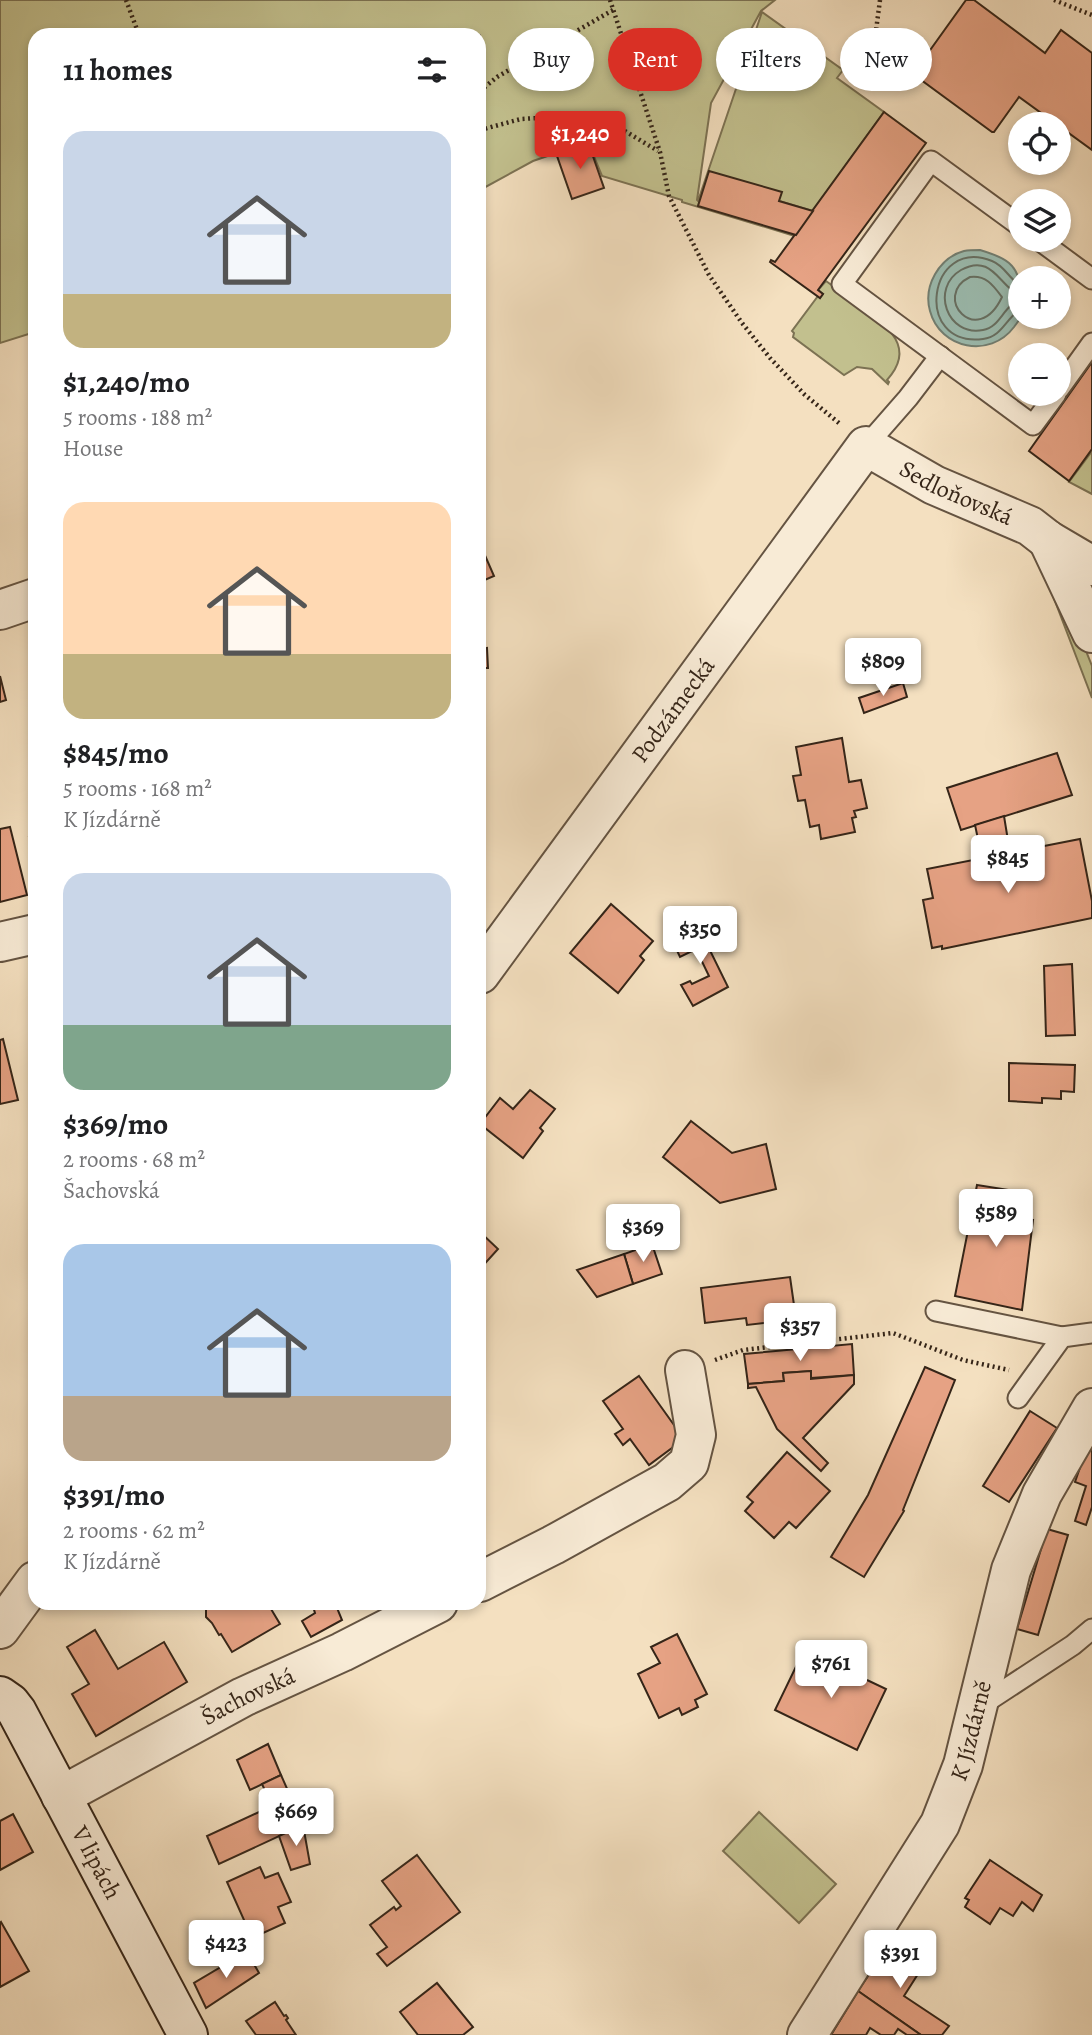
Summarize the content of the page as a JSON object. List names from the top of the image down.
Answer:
{
  "streets": {
    "street": [
      "Sedloňovská",
      "Podzámecká",
      "Šachovská",
      "K Jízdárně",
      "V lipách"
    ]
  },
  "crossings": [
    ["Sedloňovská", "Podzámecká"],
    ["Šachovská", "V lipách"]
  ],
  "page": {
    "chip": [
      "Buy",
      "Rent",
      "Filters",
      "New"
    ],
    "heading": "11 homes",
    "price": [
      "$1,240",
      "$809",
      "$845",
      "$350",
      "$589",
      "$369",
      "$357",
      "$761",
      "$669",
      "$423",
      "$391"
    ],
    "map_buttons": ["+", "−"],
    "list": [
      {
        "name": "$1,240/mo",
        "note": "5 rooms · 188 m² · House"
      },
      {
        "name": "$845/mo",
        "note": "5 rooms · 168 m² · K Jízdárně"
      },
      {
        "name": "$369/mo",
        "note": "2 rooms · 68 m² · Šachovská"
      },
      {
        "name": "$391/mo",
        "note": "2 rooms · 62 m² · K Jízdárně"
      }
    ]
  }
}
